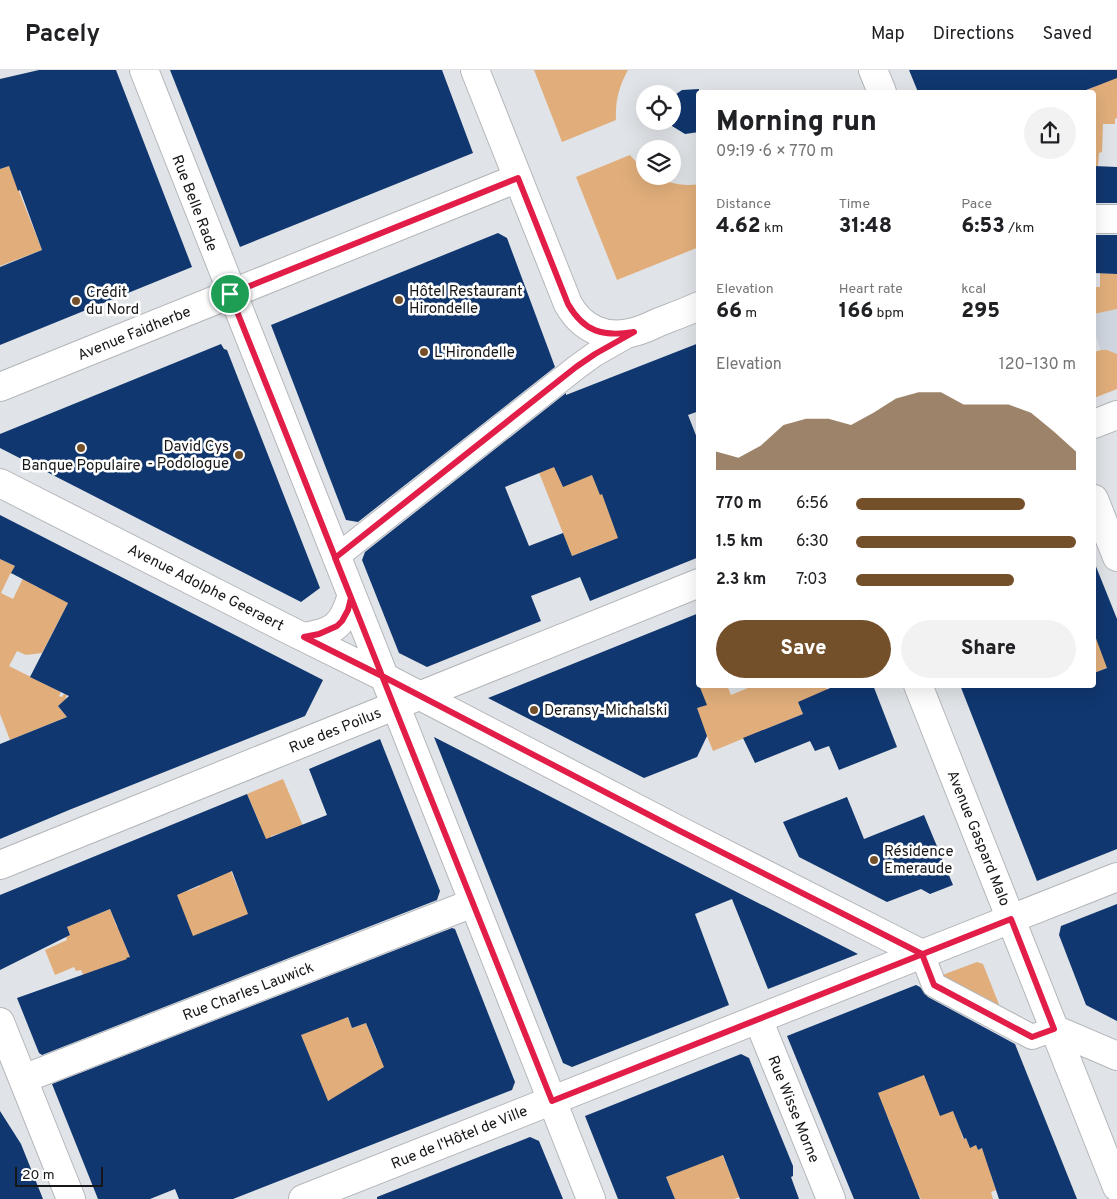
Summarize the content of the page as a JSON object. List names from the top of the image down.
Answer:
{
  "streets": {
    "street": [
      "Rue Belle Rade",
      "Avenue Faidherbe",
      "Avenue Adolphe Geeraert",
      "Rue des Poilus",
      "Avenue Gaspard Malo",
      "Rue Charles Lauwick",
      "Rue Wisse Morne",
      "Rue de l'Hôtel de Ville"
    ]
  },
  "crossings": [
    ["Rue Belle Rade", "Avenue Faidherbe"],
    ["Rue Belle Rade", "Avenue Adolphe Geeraert"],
    ["Rue Belle Rade", "Rue des Poilus"],
    ["Rue Belle Rade", "Rue Charles Lauwick"],
    ["Rue Belle Rade", "Rue de l'Hôtel de Ville"],
    ["Avenue Adolphe Geeraert", "Rue des Poilus"],
    ["Avenue Adolphe Geeraert", "Rue de l'Hôtel de Ville"],
    ["Avenue Gaspard Malo", "Rue de l'Hôtel de Ville"],
    ["Rue Wisse Morne", "Rue de l'Hôtel de Ville"]
  ],
  "places": [
    "Hôtel Restaurant Hirondelle",
    "Crédit du Nord",
    "L'Hirondelle",
    "Banque Populaire",
    "David Cys - Podologue",
    "Deransy-Michalski",
    "Résidence Emeraude"
  ],
  "scale_bar": "20 m",
  "page": {
    "header": "Pacely",
    "nav": ["Map", "Directions", "Saved"],
    "heading": ["Morning run", "09:19 · 6 × 770 m"],
    "stats": [
      ["Distance", "4.62 km"],
      ["Time", "31:48"],
      ["Pace", "6:53 /km"],
      ["Elevation", "66 m"],
      ["Heart rate", "166 bpm"],
      ["kcal", "295"]
    ],
    "chart": ["Elevation", "120–130 m"],
    "list": [
      {
        "name": "770 m",
        "note": "6:56"
      },
      {
        "name": "1.5 km",
        "note": "6:30"
      },
      {
        "name": "2.3 km",
        "note": "7:03"
      }
    ],
    "buttons": ["Save", "Share"],
    "scale": "20 m"
  }
}
